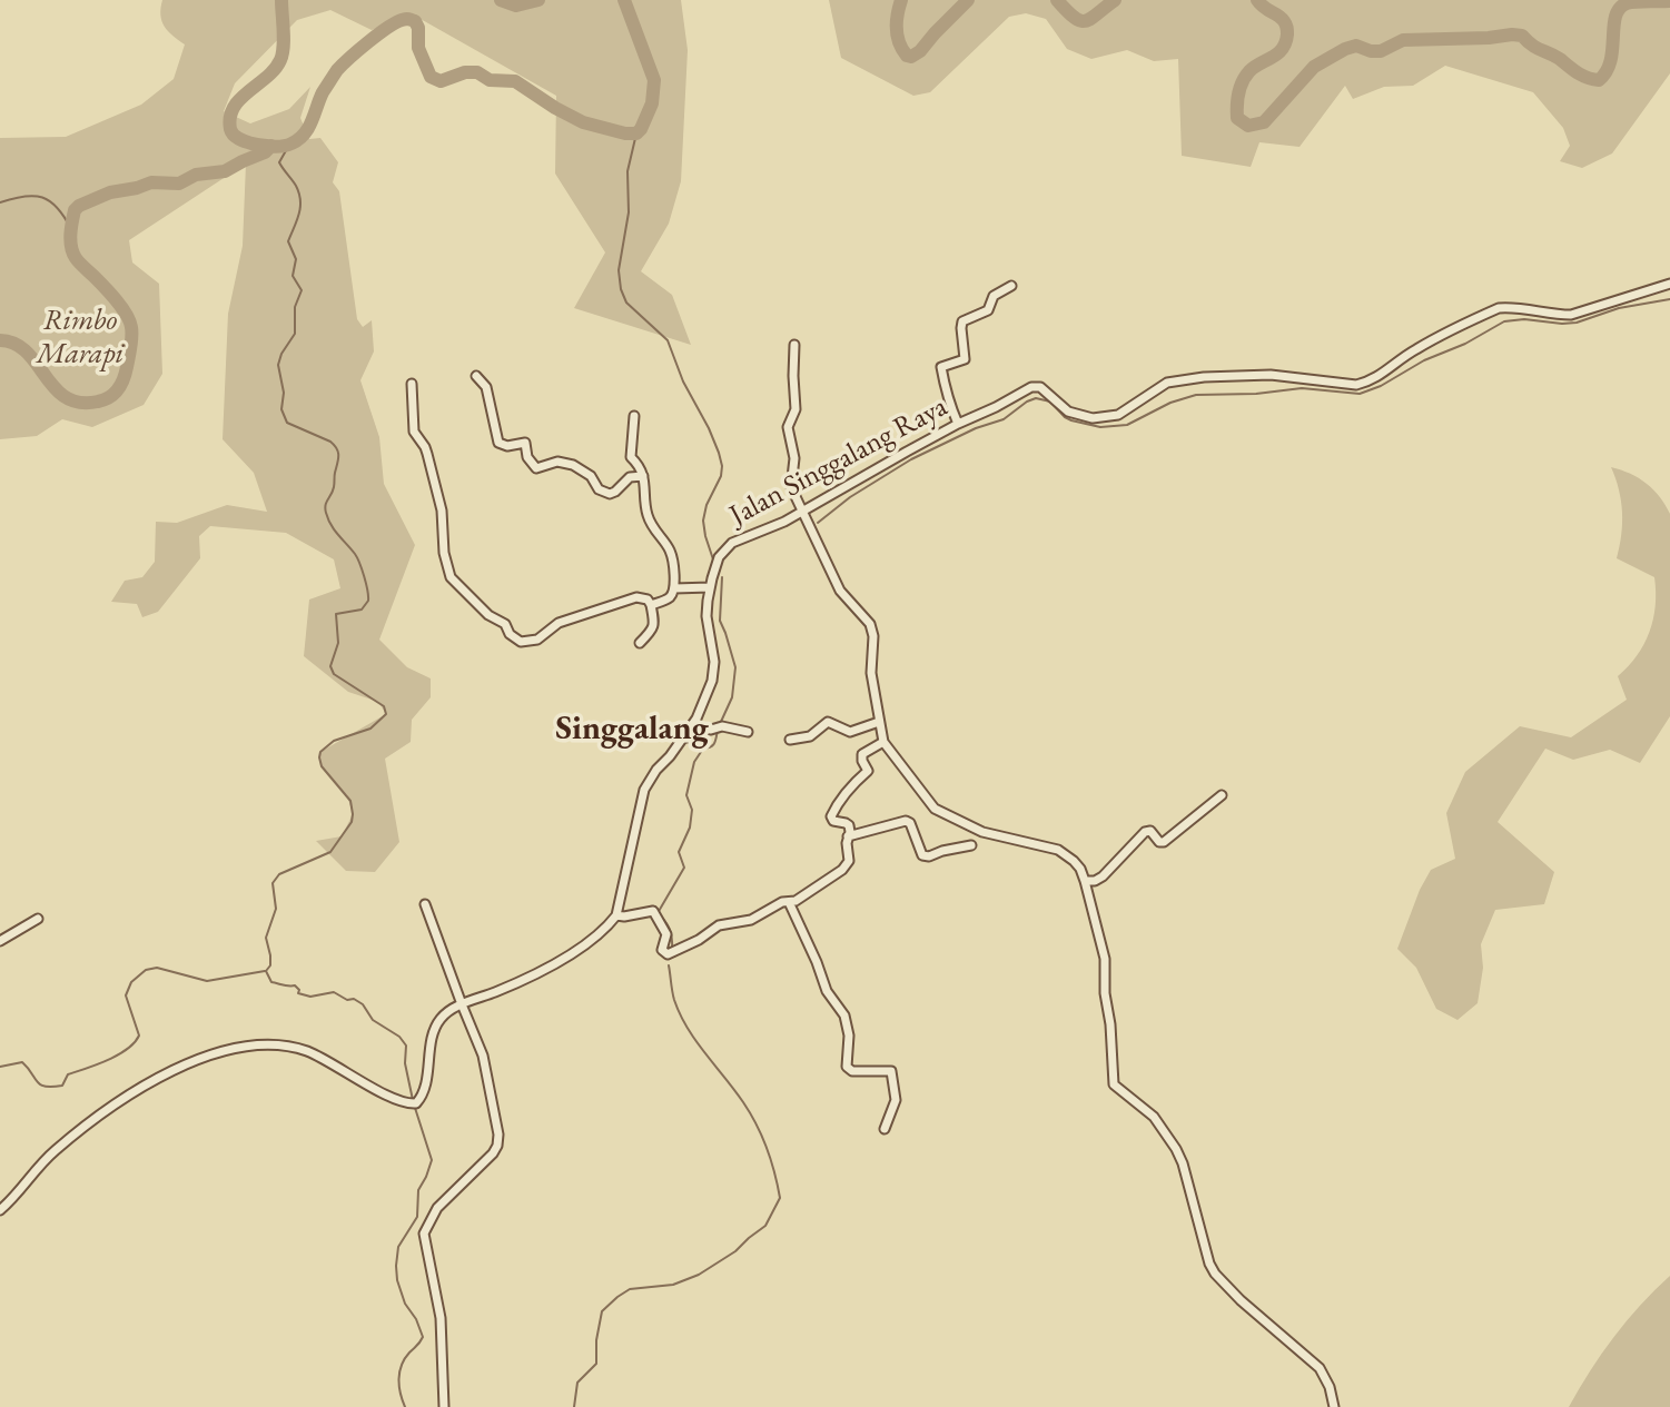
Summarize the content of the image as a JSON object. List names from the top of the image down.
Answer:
{
  "streets": {
    "street": ["Jalan Singgalang Raya"]
  },
  "districts": ["Singgalang"],
  "parks": ["Rimbo Marapi"]
}
